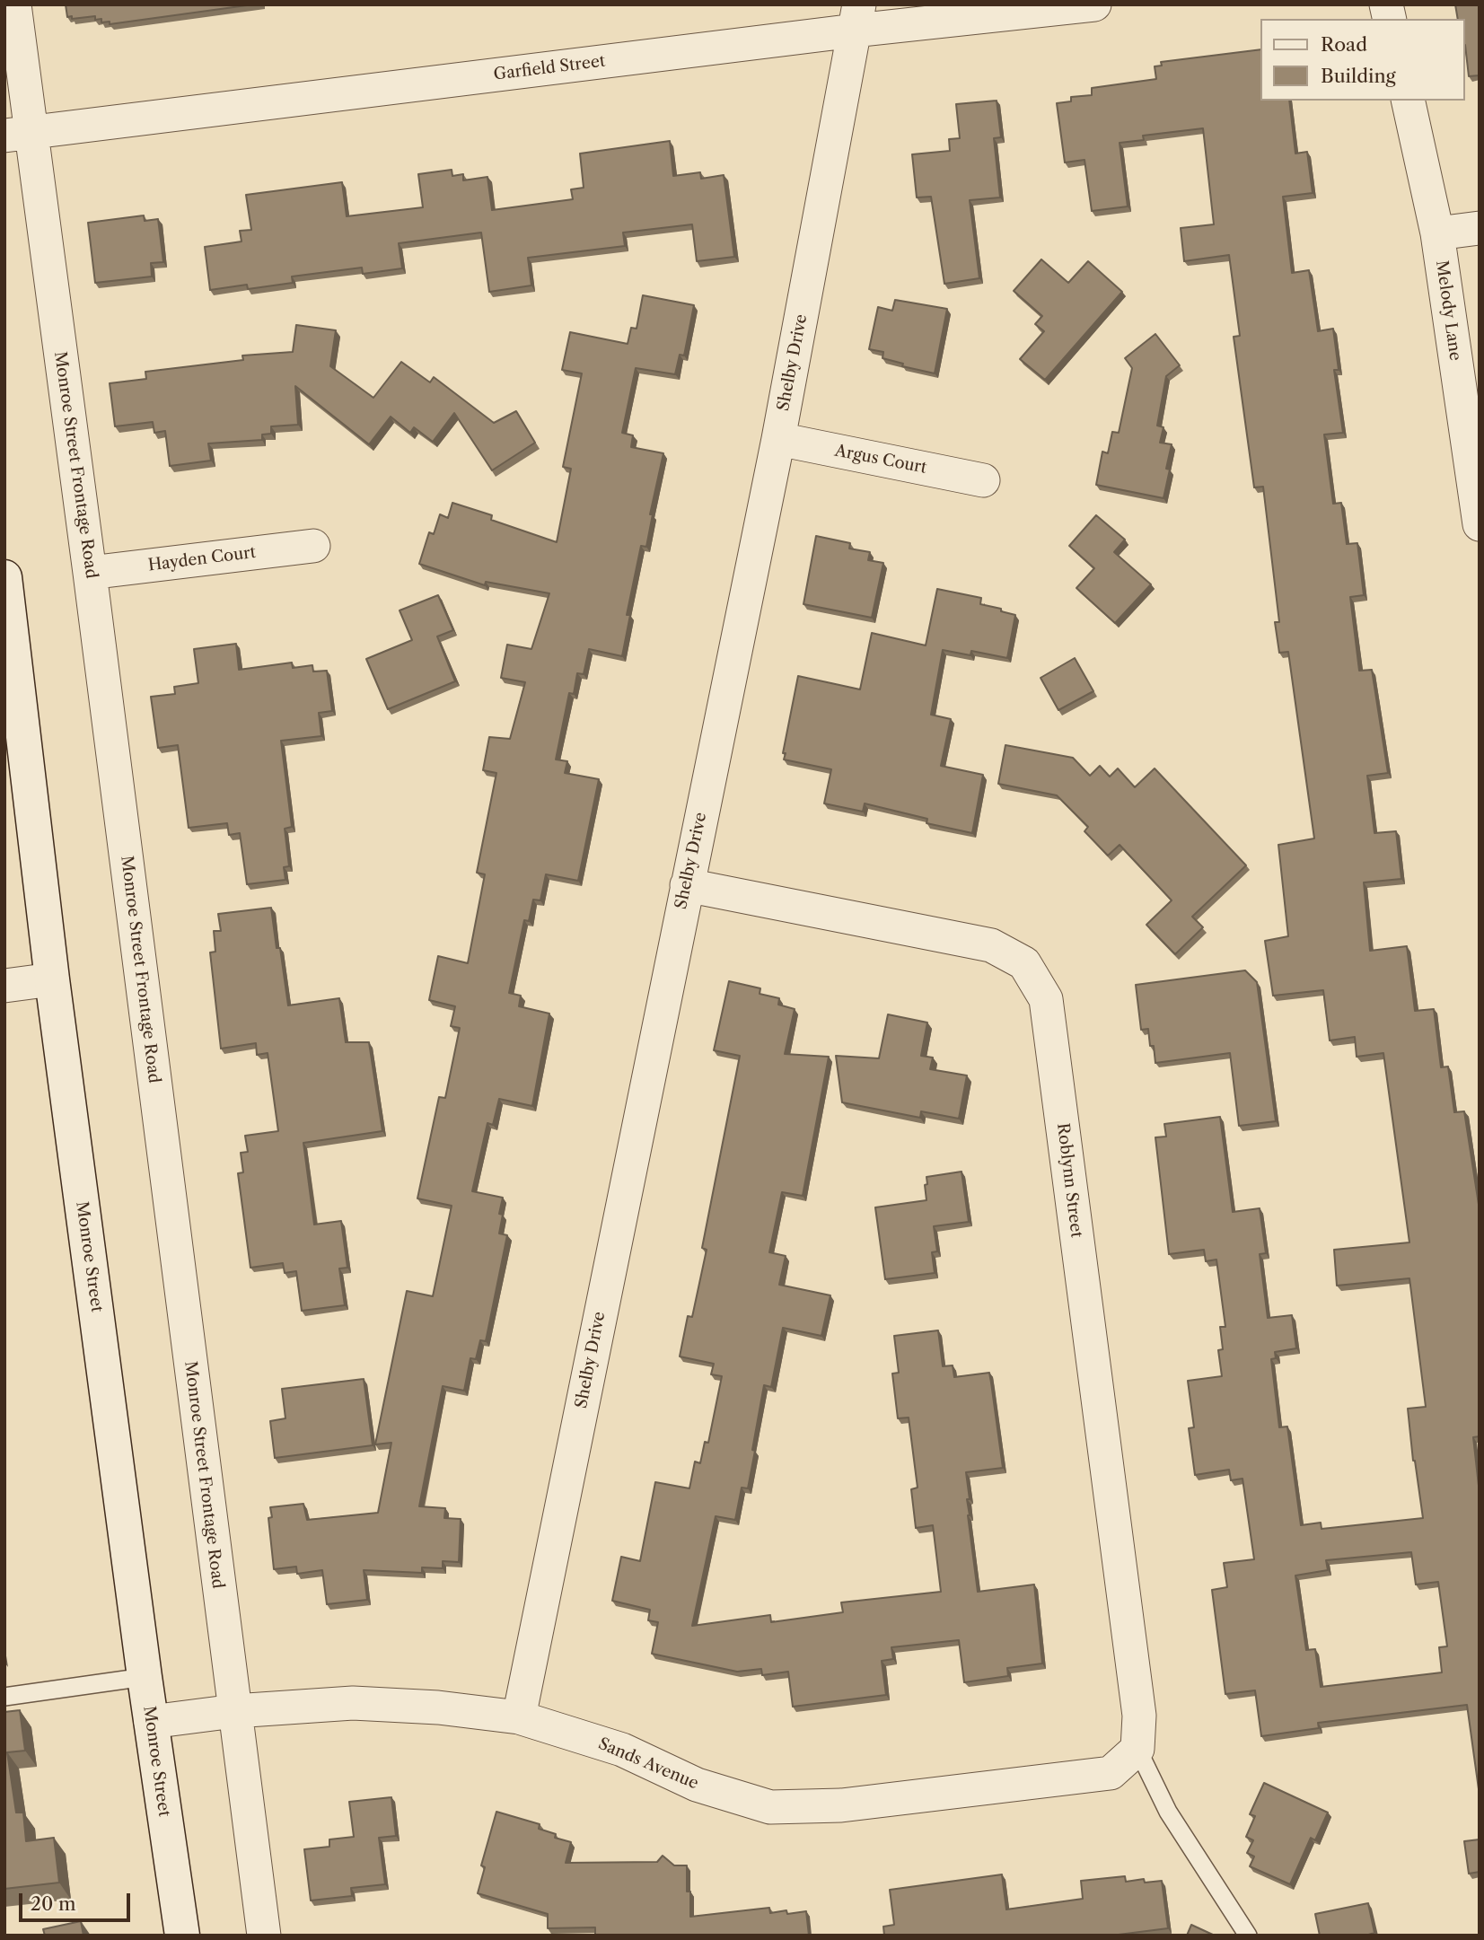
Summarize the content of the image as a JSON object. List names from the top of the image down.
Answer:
{
  "streets": {
    "main road": ["Monroe Street"],
    "street": [
      "Garfield Street",
      "Melody Lane",
      "Shelby Drive",
      "Argus Court",
      "Monroe Street Frontage Road",
      "Hayden Court",
      "Roblynn Street",
      "Sands Avenue"
    ]
  },
  "crossings": [
    ["Garfield Street", "Shelby Drive"],
    ["Garfield Street", "Monroe Street Frontage Road"],
    ["Shelby Drive", "Argus Court"],
    ["Shelby Drive", "Roblynn Street"],
    ["Shelby Drive", "Sands Avenue"],
    ["Monroe Street Frontage Road", "Hayden Court"],
    ["Monroe Street Frontage Road", "Sands Avenue"],
    ["Roblynn Street", "Sands Avenue"],
    ["Monroe Street", "Sands Avenue"]
  ],
  "legend": ["Road", "Building"],
  "scale_bar": "20 m"
}
